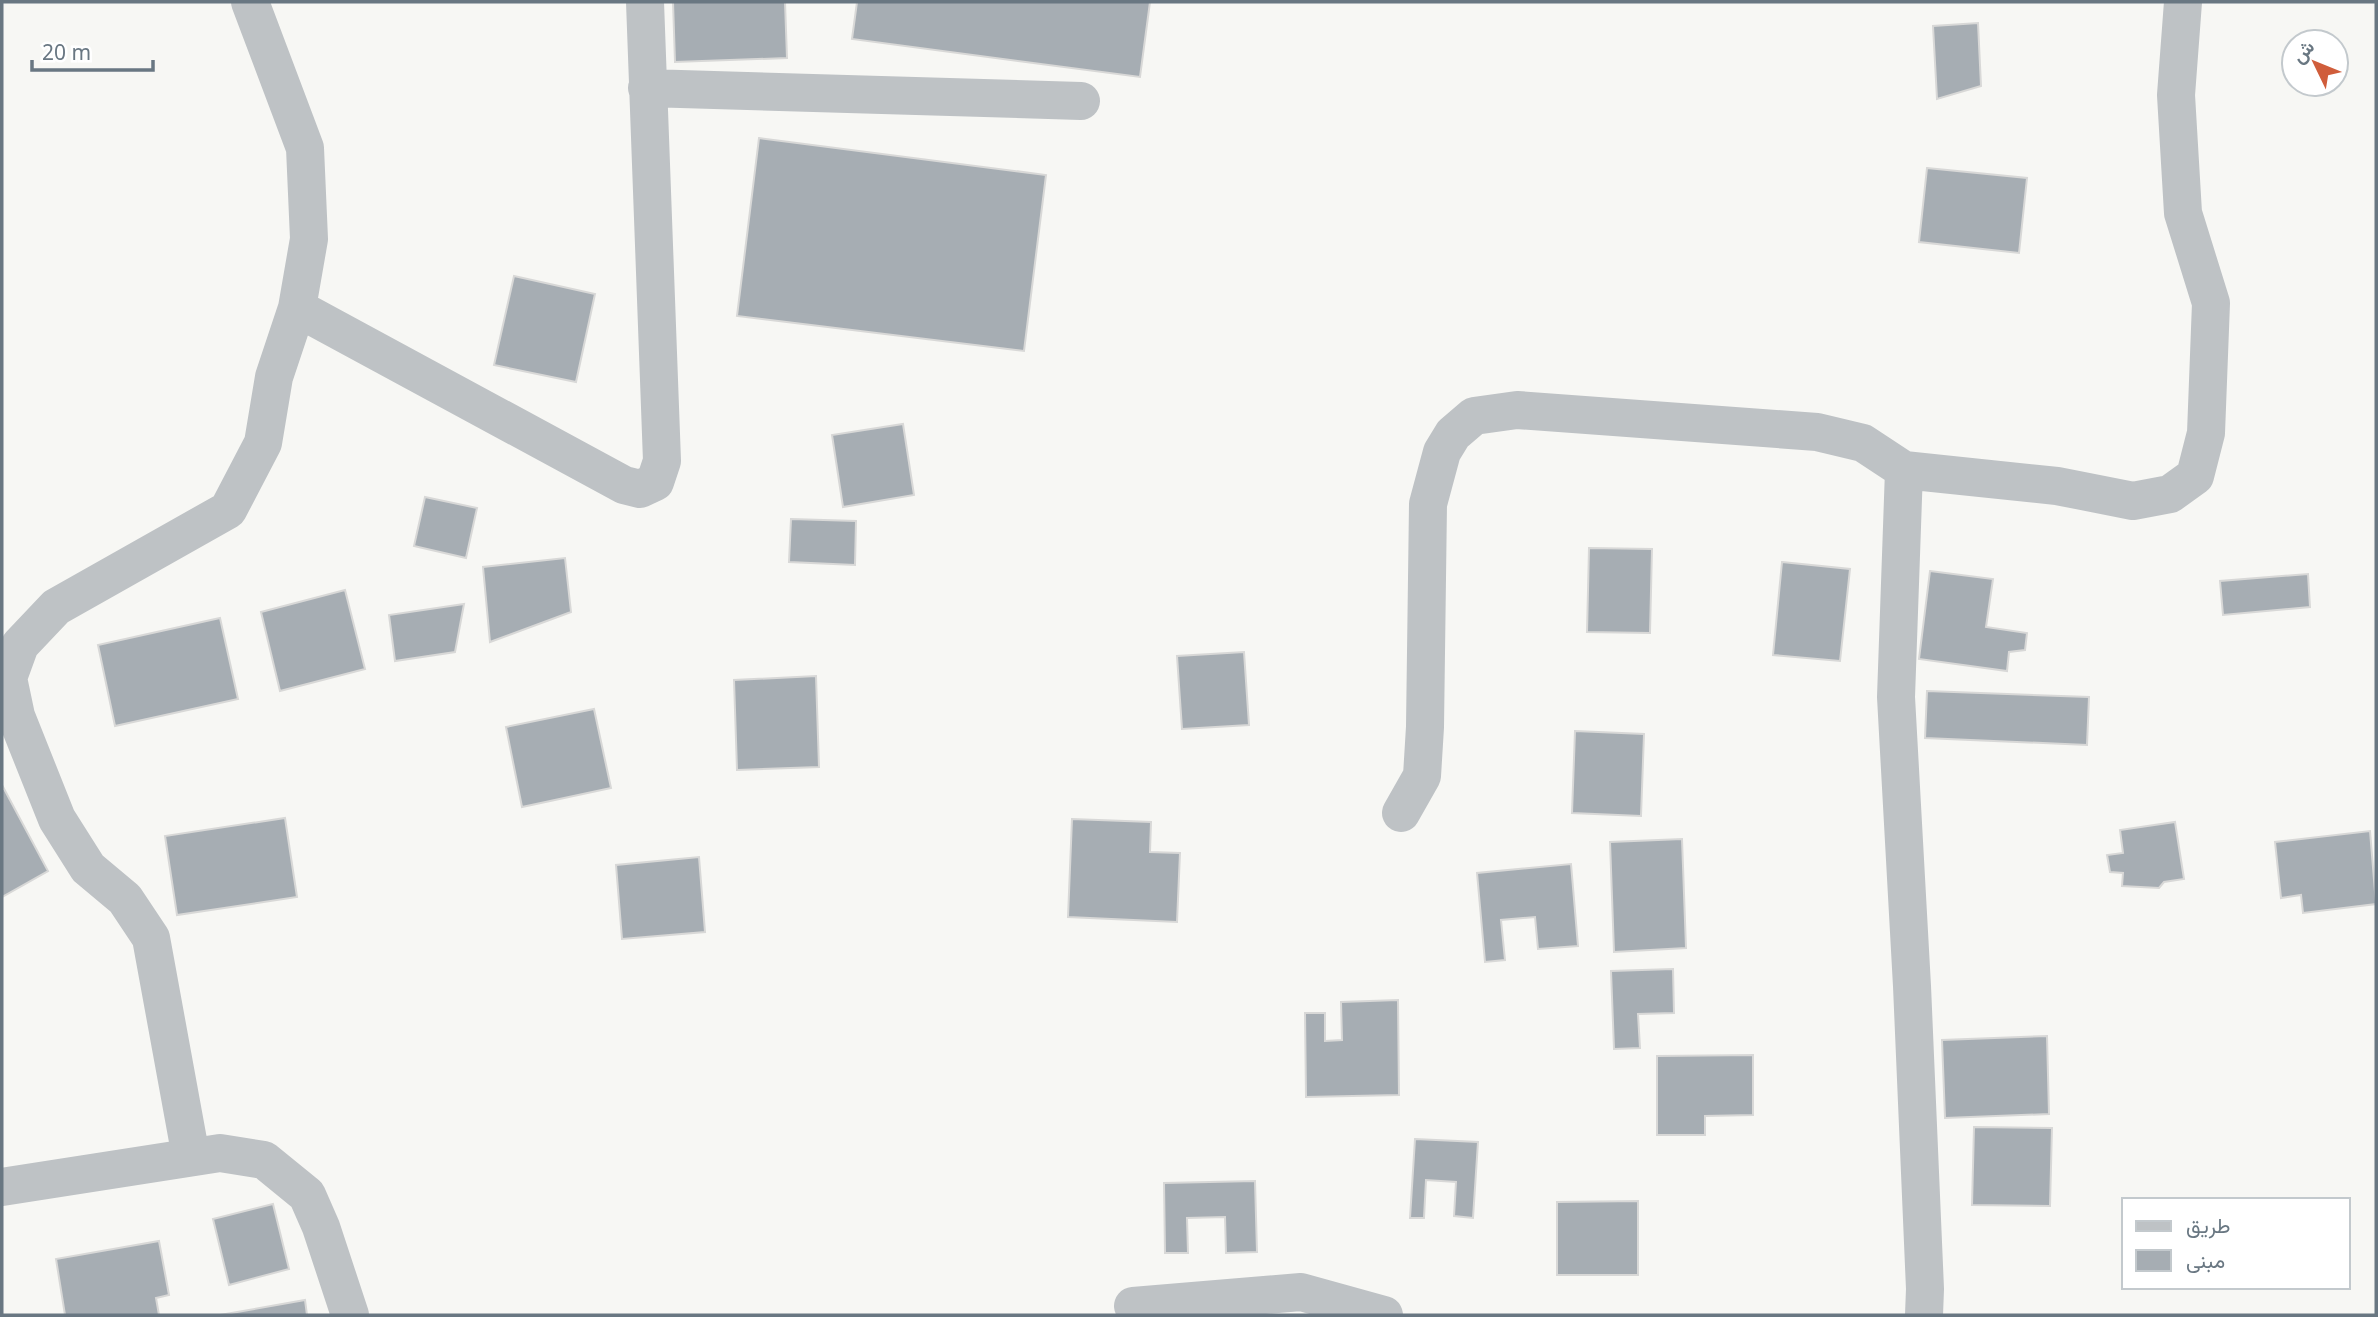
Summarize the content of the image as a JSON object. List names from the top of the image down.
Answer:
{
  "legend": ["طريق", "مبنى"],
  "scale_bar": "20 m",
  "north": "top left"
}
